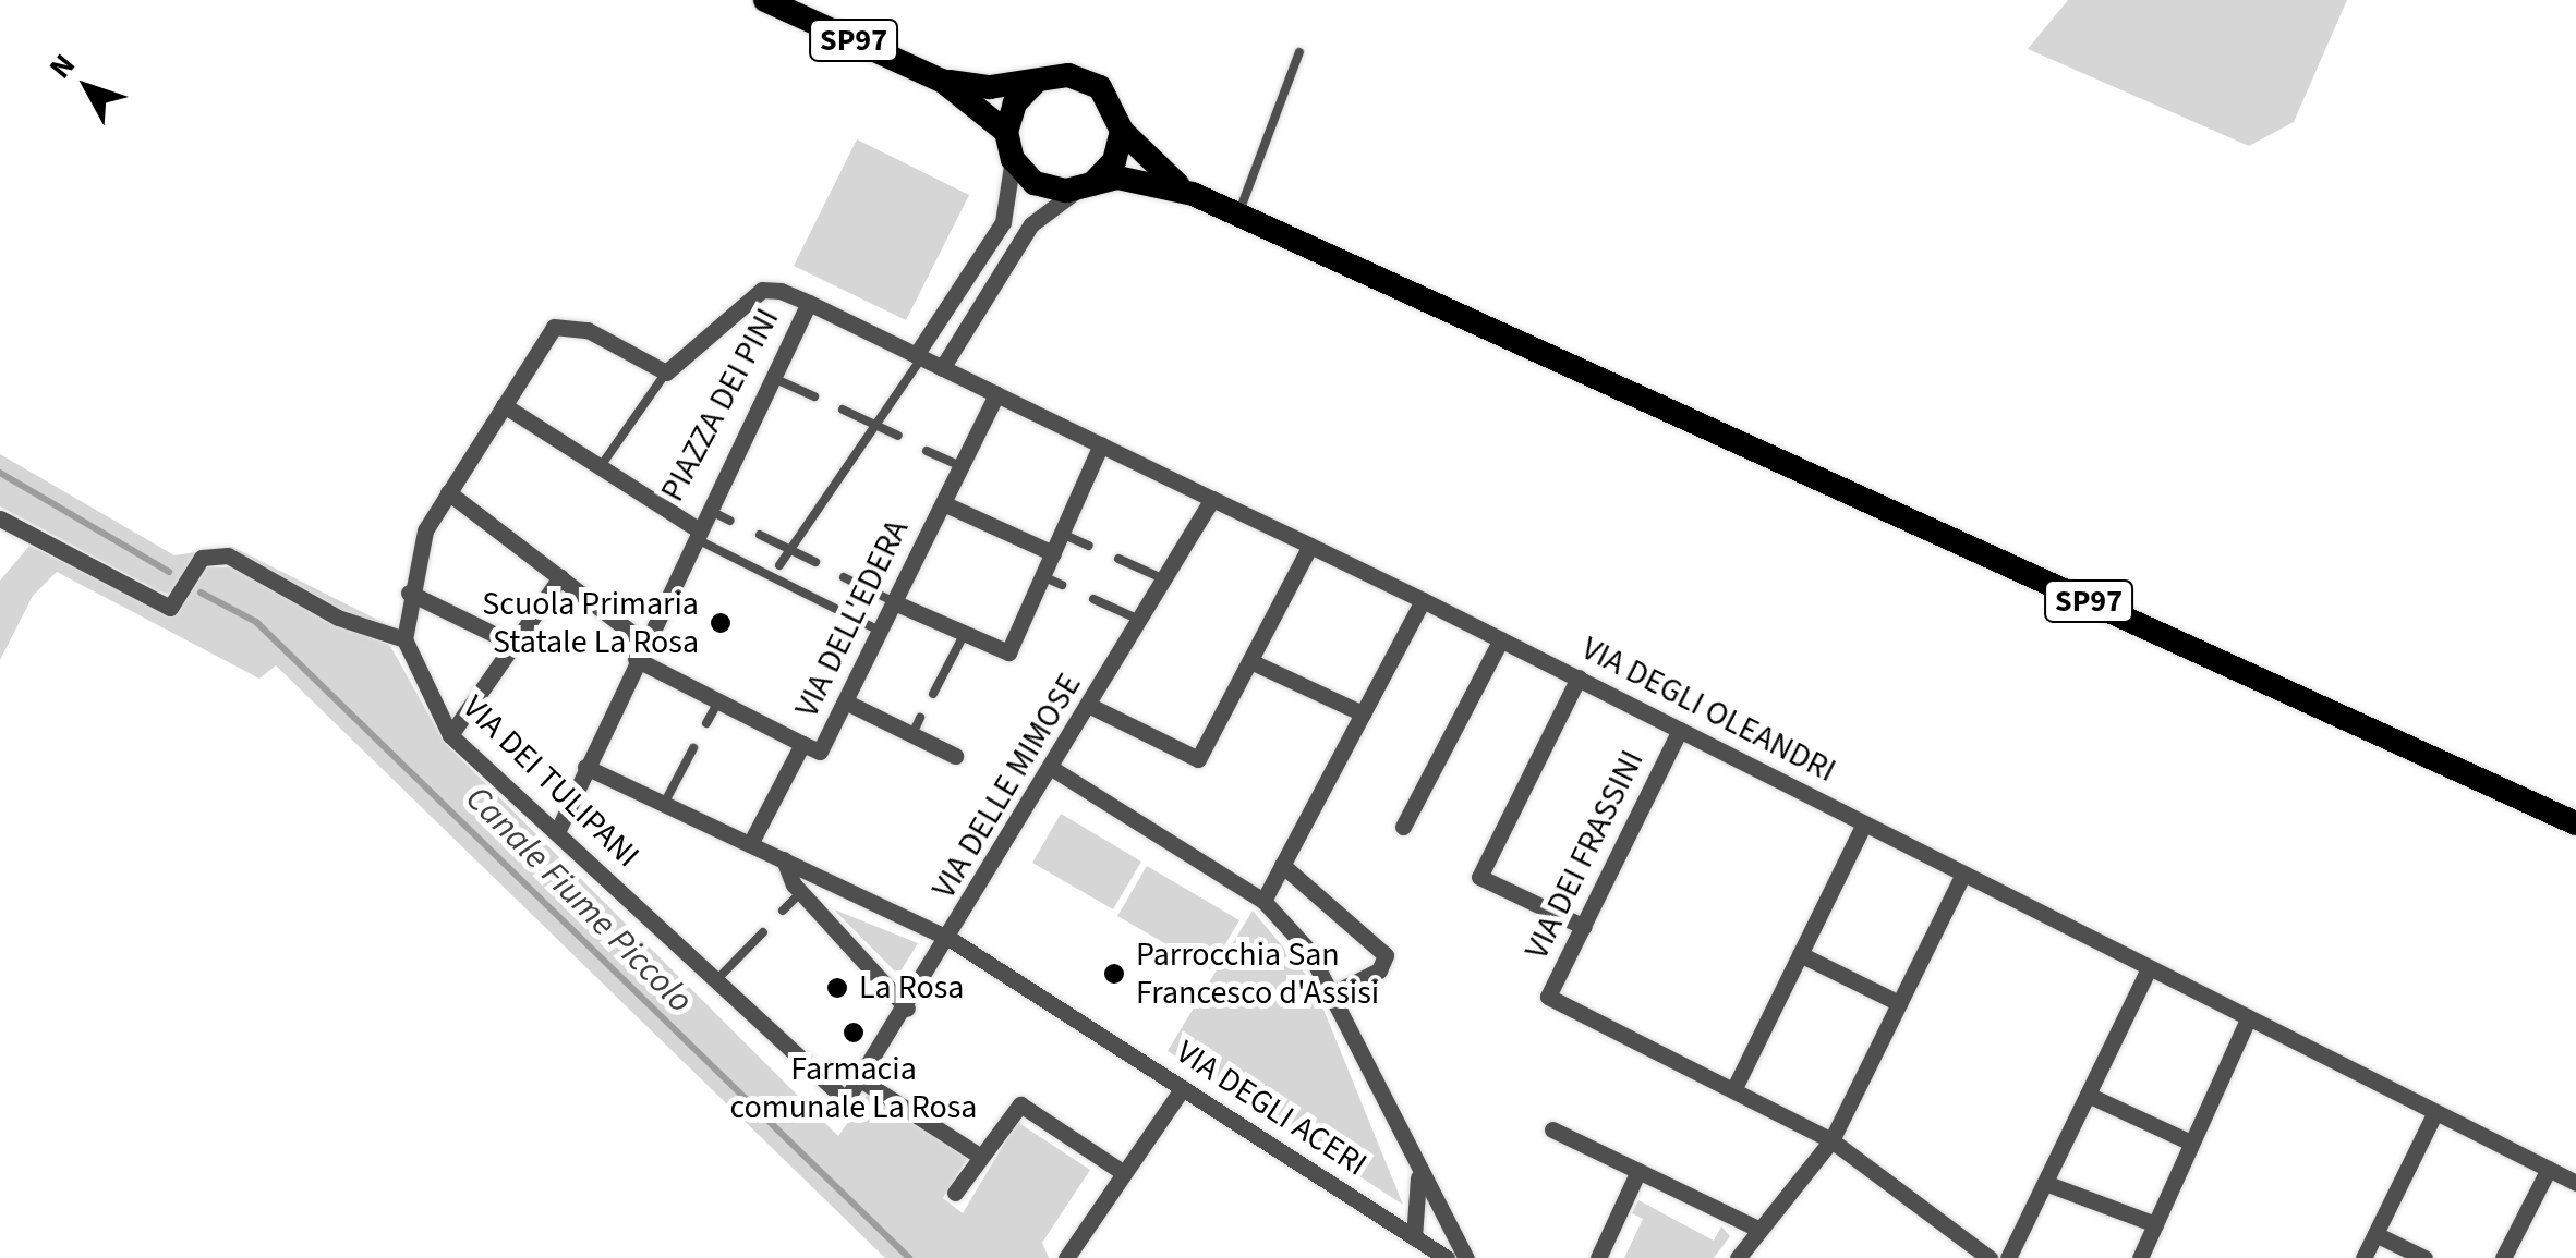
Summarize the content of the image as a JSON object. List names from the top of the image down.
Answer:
{
  "streets": {
    "main road": ["SP97"],
    "street": [
      "PIAZZA DEI PINI",
      "VIA DELL'EDERA",
      "VIA DEGLI OLEANDRI",
      "VIA DEI TULIPANI",
      "VIA DELLE MIMOSE",
      "VIA DEI FRASSINI",
      "VIA DEGLI ACERI"
    ]
  },
  "crossings": [
    ["PIAZZA DEI PINI", "VIA DEGLI OLEANDRI"],
    ["VIA DELL'EDERA", "VIA DEGLI OLEANDRI"],
    ["VIA DELL'EDERA", "VIA DEGLI ACERI"],
    ["VIA DEGLI OLEANDRI", "VIA DELLE MIMOSE"],
    ["VIA DEGLI OLEANDRI", "VIA DEI FRASSINI"],
    ["VIA DEI TULIPANI", "VIA DELLE MIMOSE"],
    ["VIA DELLE MIMOSE", "VIA DEGLI ACERI"]
  ],
  "water": ["Canale Fiume Piccolo"],
  "places": [
    "Scuola Primaria Statale La Rosa",
    "Parrocchia San Francesco d'Assisi",
    "La Rosa",
    "Farmacia comunale La Rosa"
  ],
  "north": "top left"
}
